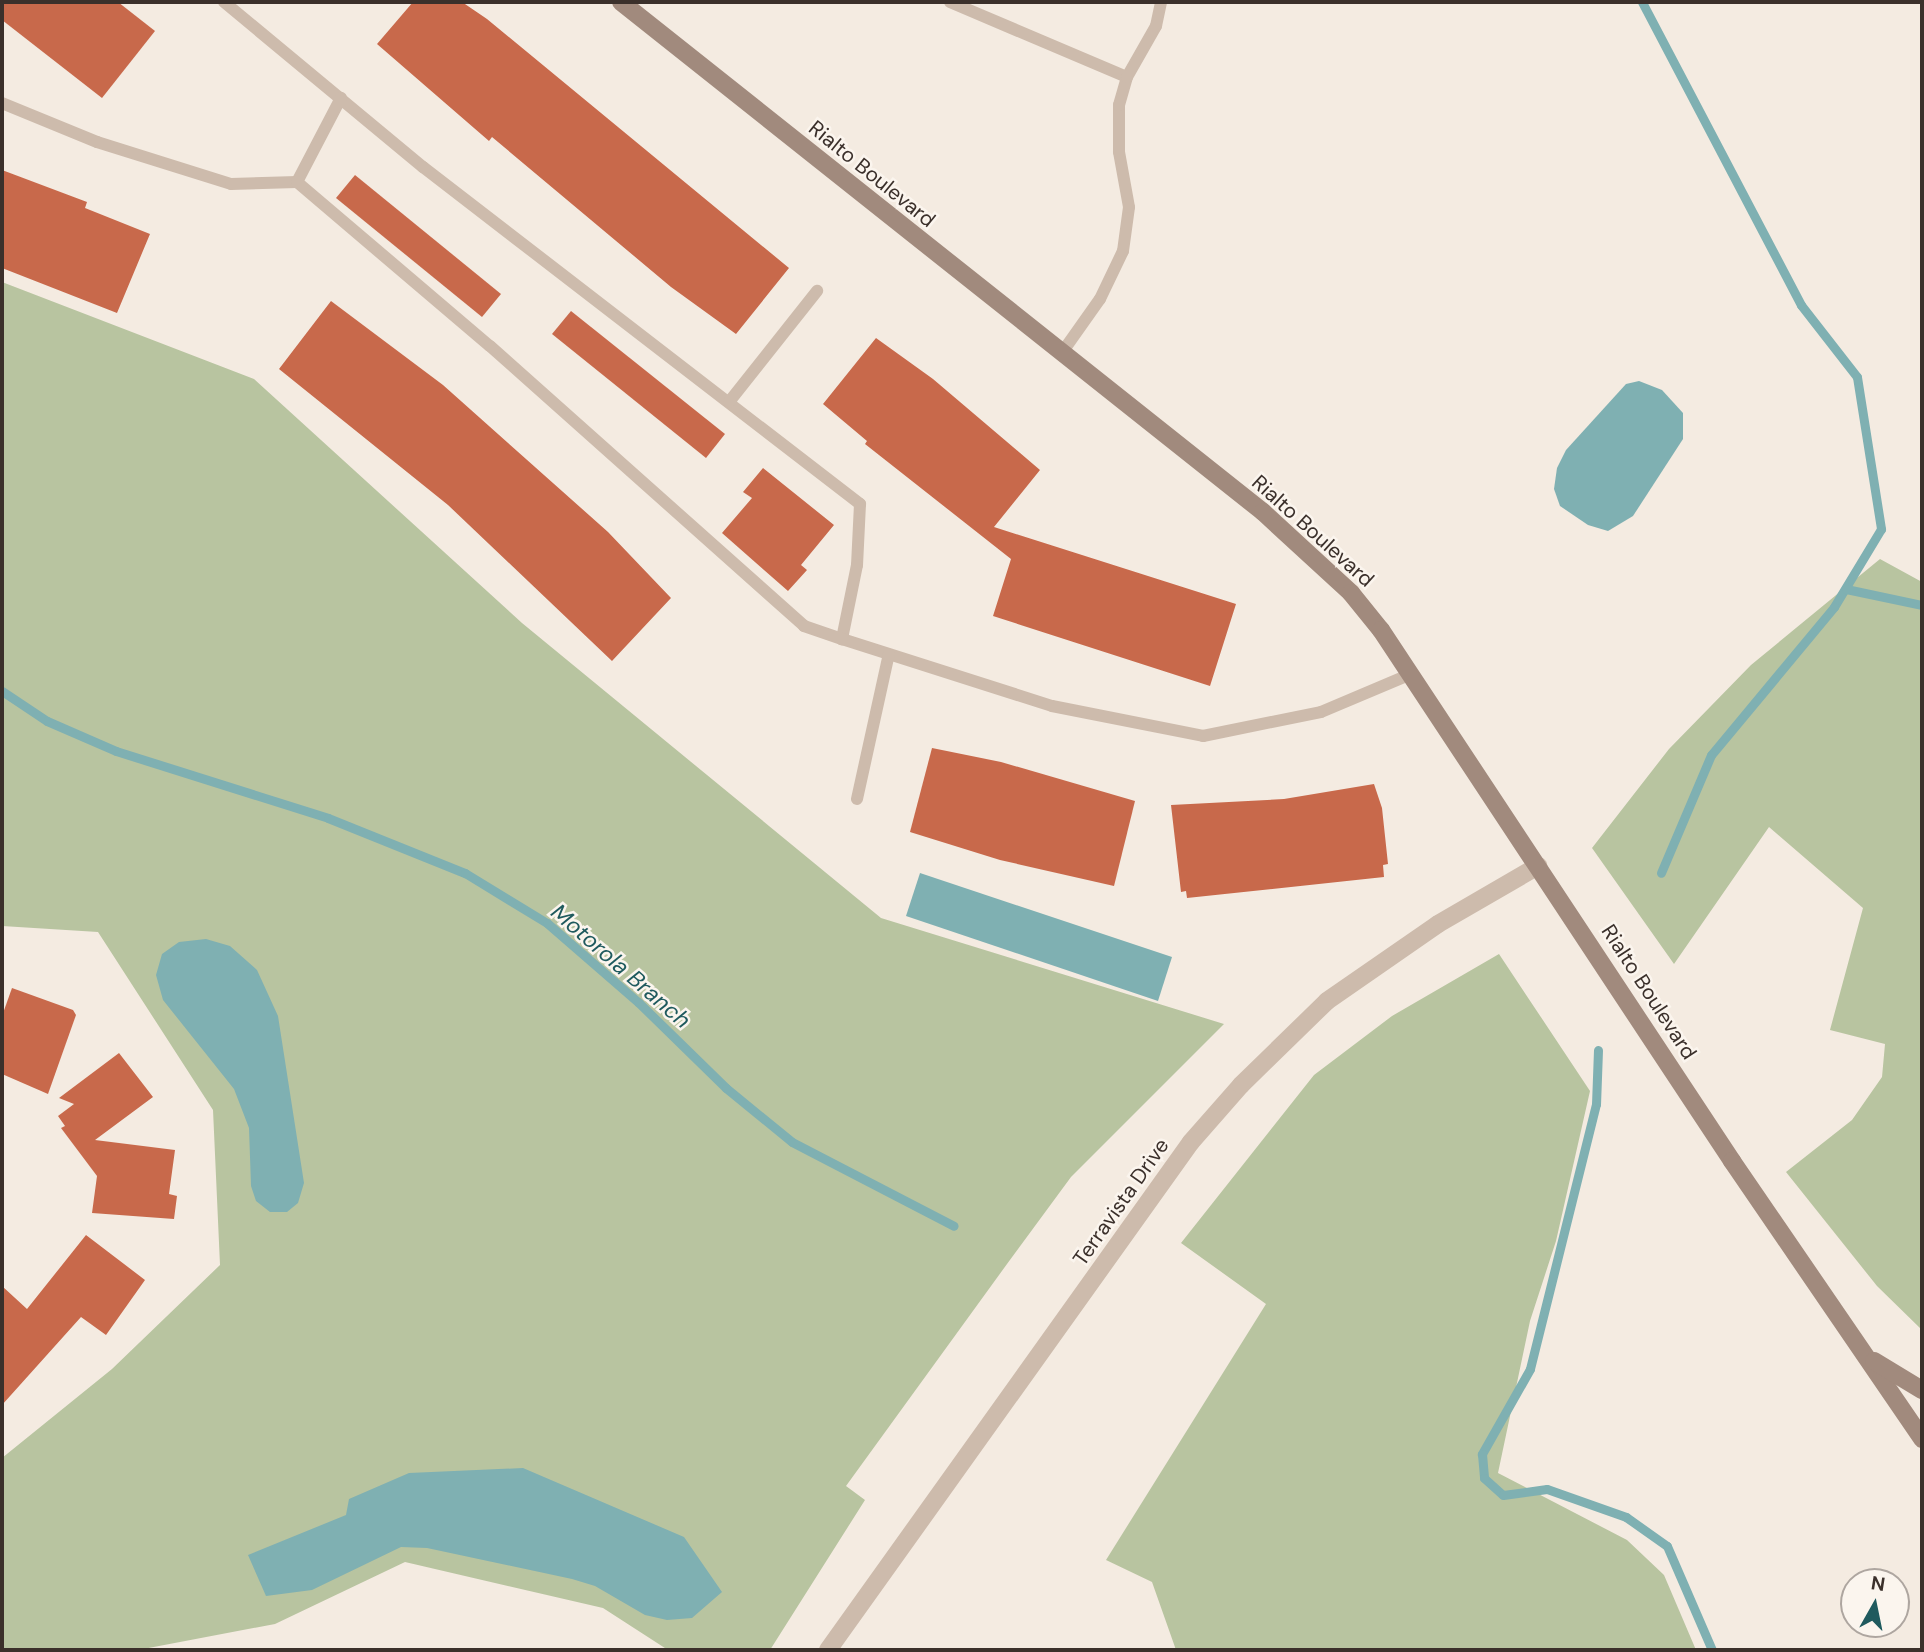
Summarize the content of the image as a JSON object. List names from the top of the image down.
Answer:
{
  "streets": {
    "street": ["Rialto Boulevard", "Terravista Drive"]
  },
  "crossings": [
    ["Rialto Boulevard", "Terravista Drive"]
  ],
  "water": ["Motorola Branch"],
  "north": "top"
}
